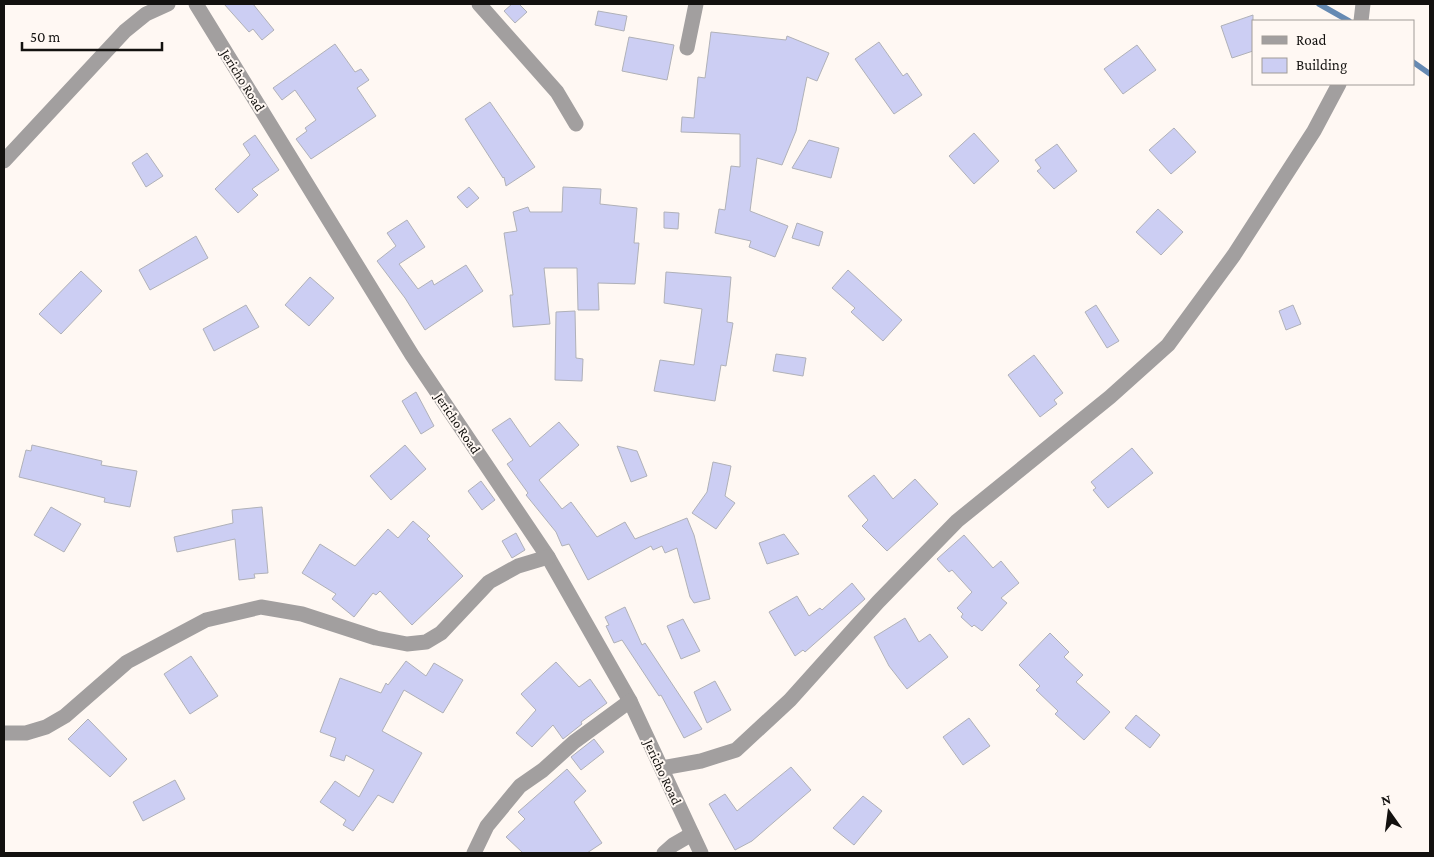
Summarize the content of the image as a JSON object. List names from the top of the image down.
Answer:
{
  "streets": {
    "street": ["Jericho Road"]
  },
  "legend": ["Road", "Building"],
  "scale_bar": "50 m",
  "north": "top"
}
